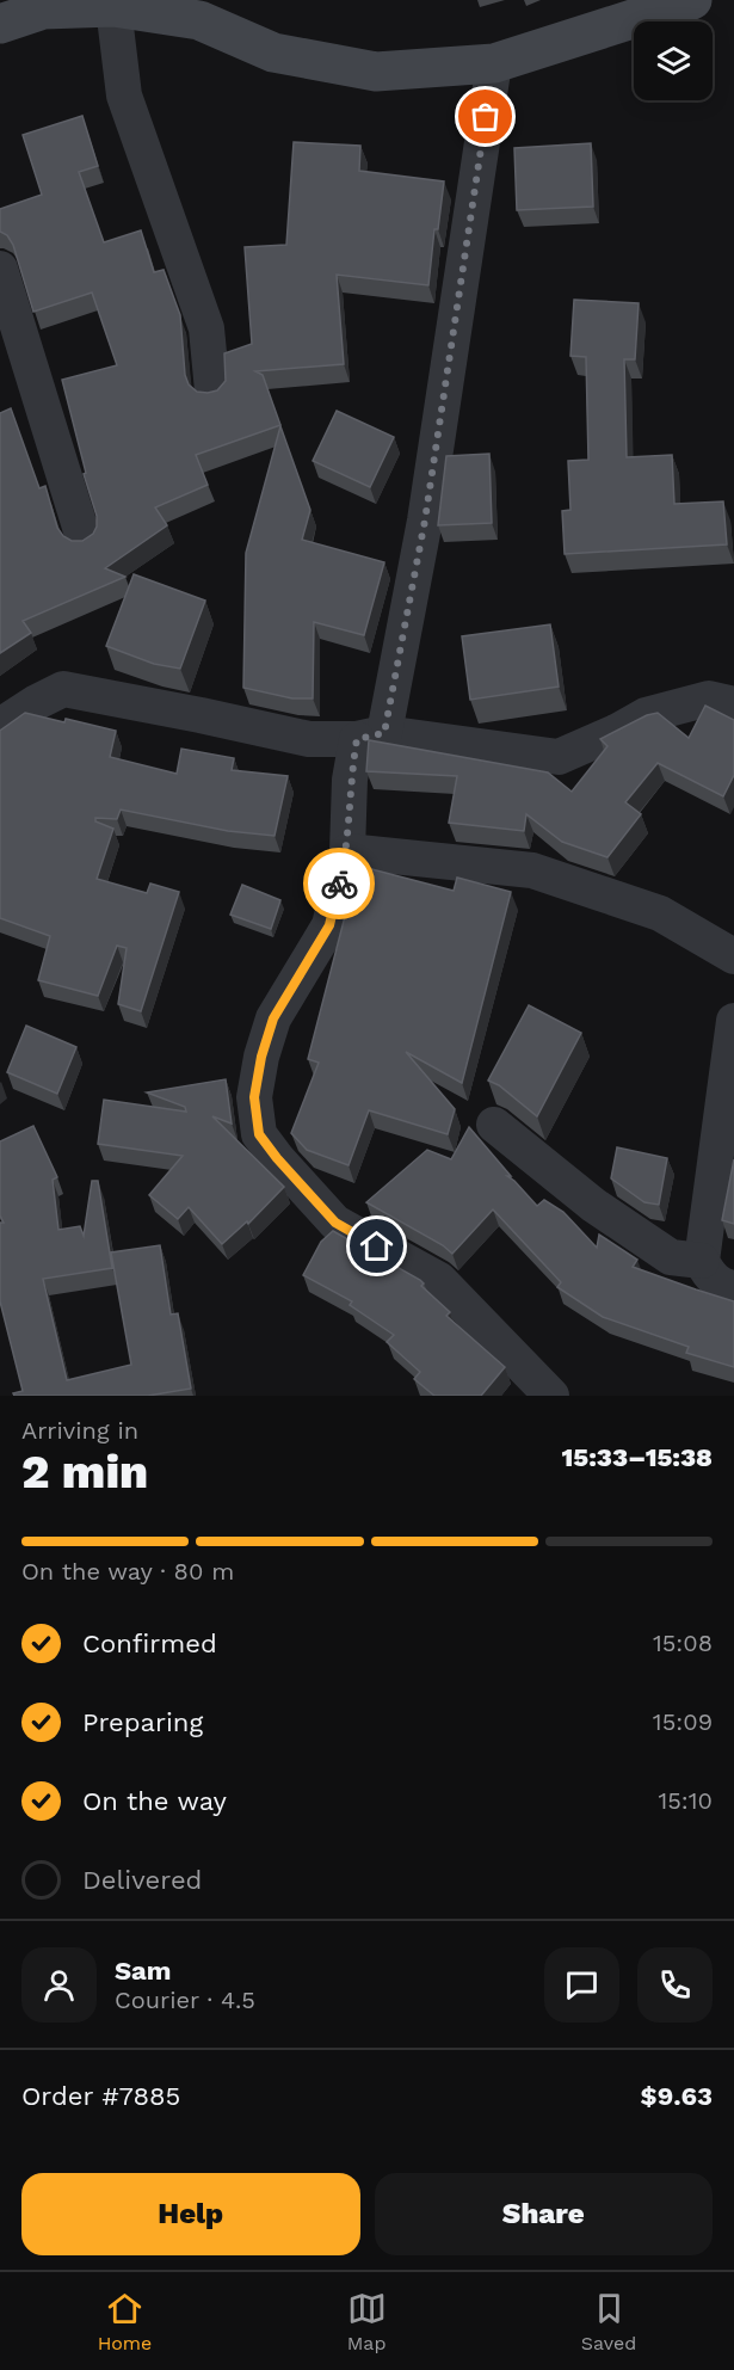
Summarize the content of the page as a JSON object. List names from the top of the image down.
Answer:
{
  "page": {
    "heading": ["2 min", "Arriving in", "15:33–15:38"],
    "panel": [
      "Sam",
      "Courier · 4.5",
      "Order #7885",
      "$9.63"
    ],
    "bar": "On the way · 80 m",
    "list": [
      ["Confirmed", "15:08"],
      ["Preparing", "15:09"],
      ["On the way", "15:10"],
      "Delivered"
    ],
    "buttons": ["Help", "Share"],
    "tabs": ["Home", "Map", "Saved"]
  }
}
